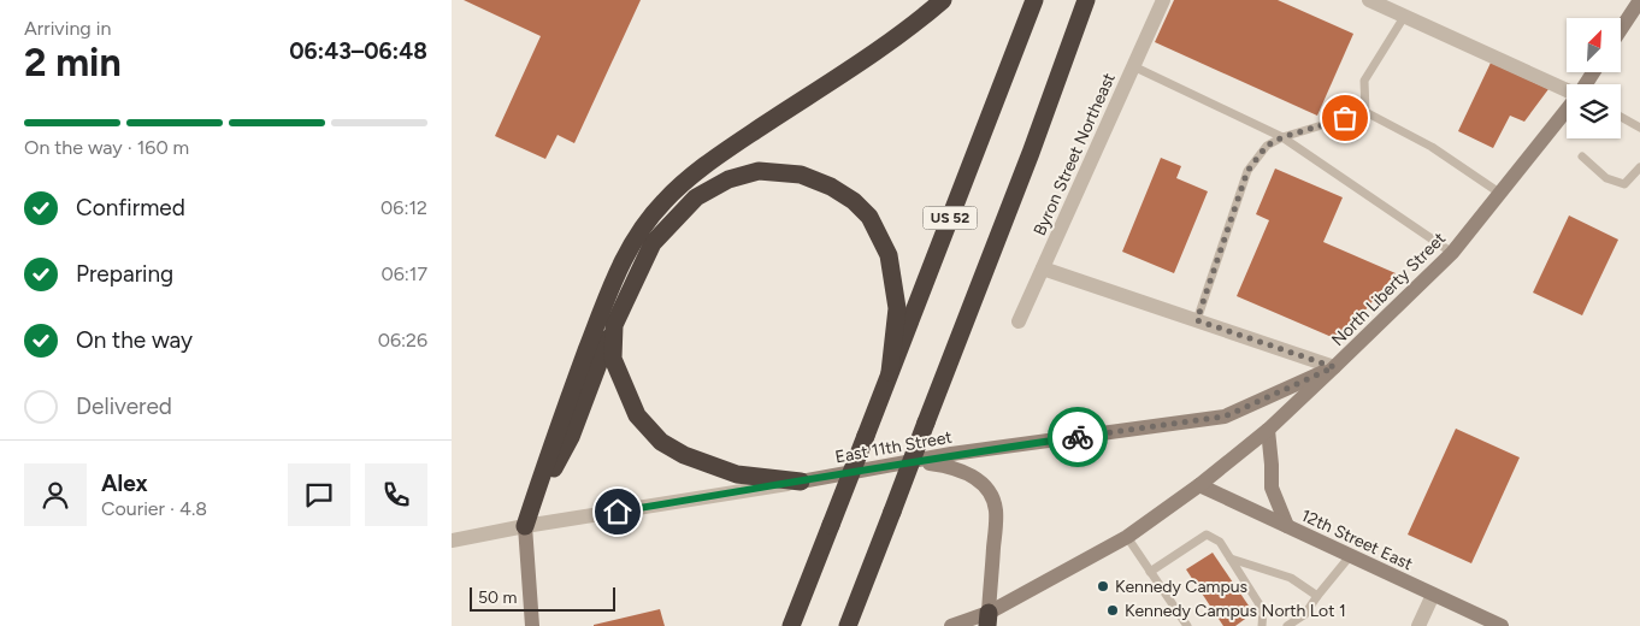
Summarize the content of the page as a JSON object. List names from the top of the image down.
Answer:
{
  "streets": {
    "highway": ["US 52"],
    "main road": ["North Liberty Street", "East 11th Street", "12th Street East"],
    "street": ["Byron Street Northeast"]
  },
  "crossings": [
    ["North Liberty Street", "East 11th Street"],
    ["North Liberty Street", "12th Street East"]
  ],
  "places": ["Kennedy Campus", "Kennedy Campus North Lot 1"],
  "scale_bar": "50 m",
  "north": "top right",
  "page": {
    "heading": ["2 min", "Arriving in", "06:43–06:48"],
    "panel": ["Alex", "Courier · 4.8"],
    "bar": "On the way · 160 m",
    "list": [
      ["Confirmed", "06:12"],
      ["Preparing", "06:17"],
      ["On the way", "06:26"],
      "Delivered"
    ],
    "scale": "50 m"
  }
}
